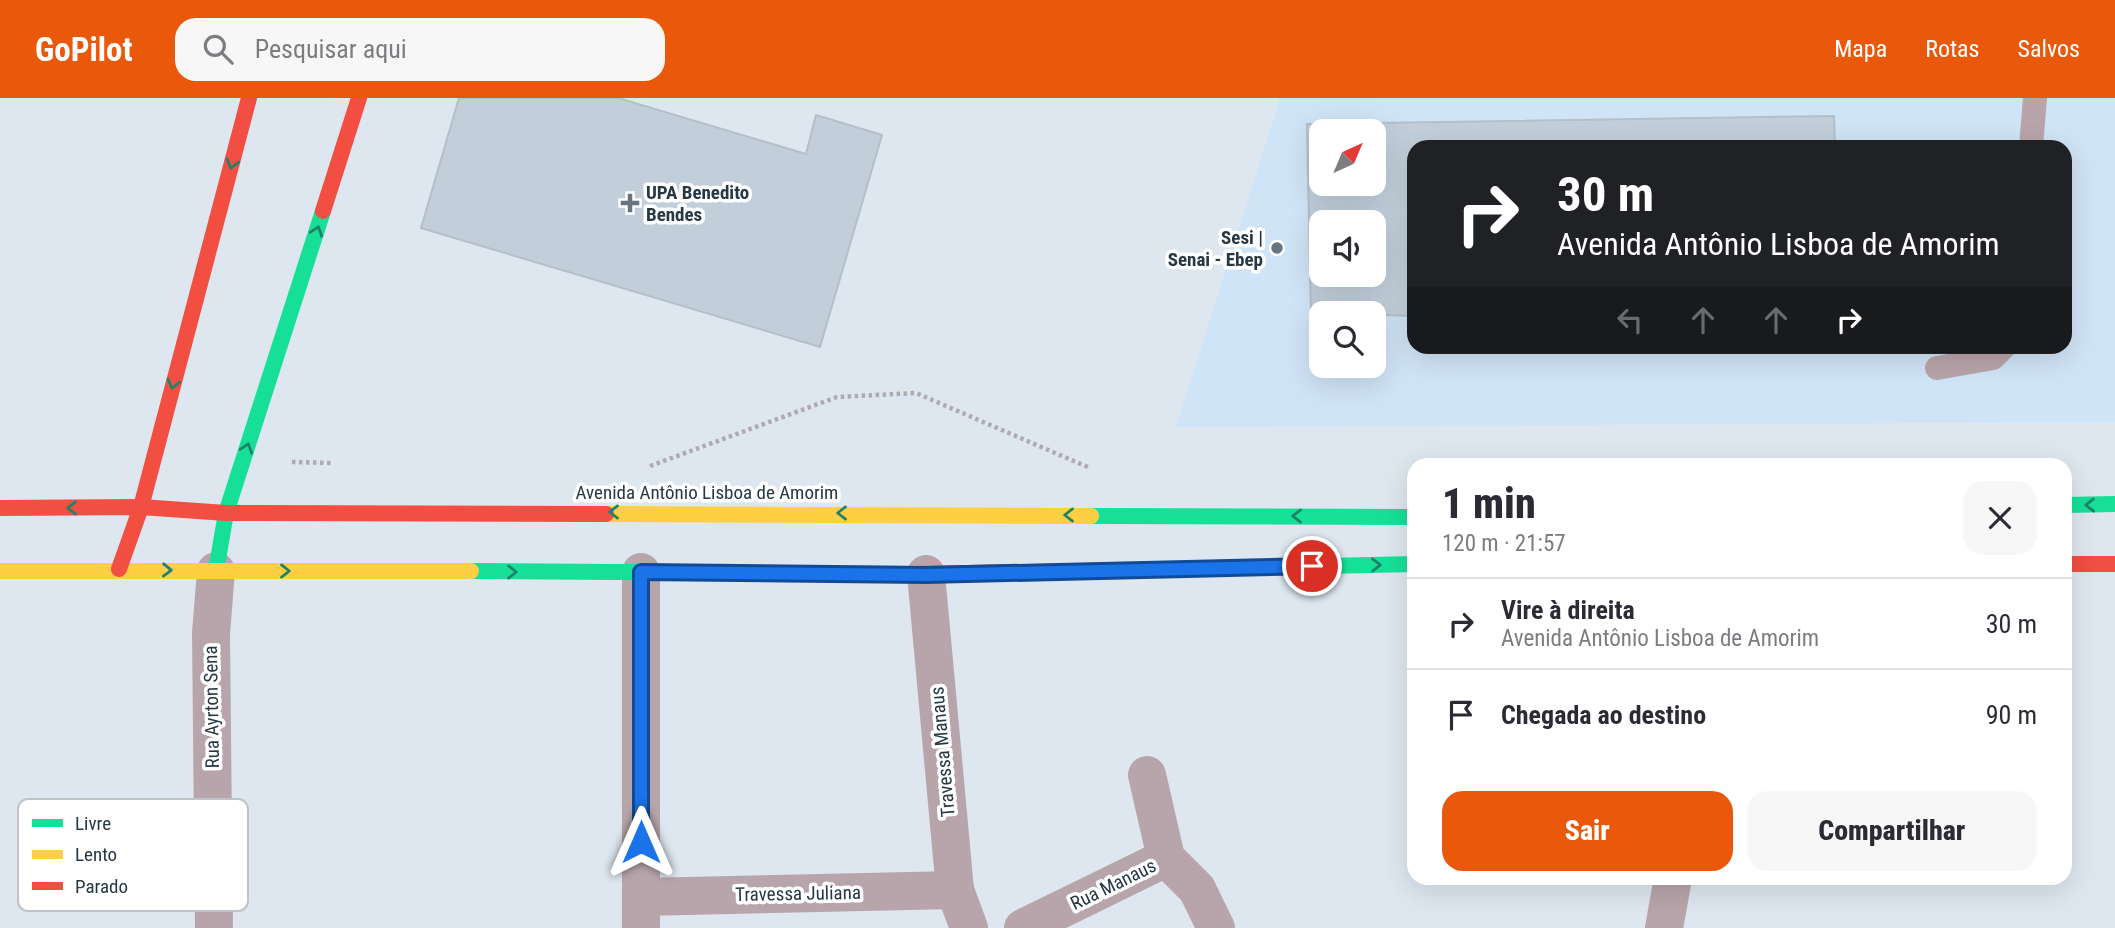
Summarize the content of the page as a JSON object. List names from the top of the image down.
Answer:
{
  "streets": {
    "main road": ["Avenida Antônio Lisboa de Amorim"],
    "street": [
      "Rua Ayrton Sena",
      "Travessa Manaus",
      "Rua Manaus",
      "Travessa Juliana"
    ]
  },
  "crossings": [
    ["Travessa Manaus", "Travessa Juliana"]
  ],
  "places": {
    "health": ["UPA Benedito Bendes"],
    "other": ["Sesi | Senai - Ebep"]
  },
  "legend": ["Livre", "Lento", "Parado"],
  "north": "top right",
  "page": {
    "header": "GoPilot",
    "search": "Pesquisar aqui",
    "nav": ["Mapa", "Rotas", "Salvos"],
    "turn": ["30 m", "Avenida Antônio Lisboa de Amorim"],
    "heading": ["1 min", "120 m · 21:57"],
    "list": [
      {
        "name": "Vire à direita",
        "note": "Avenida Antônio Lisboa de Amorim",
        "value": "30 m"
      },
      {
        "name": "Chegada ao destino",
        "value": "90 m"
      }
    ],
    "buttons": ["Sair", "Compartilhar"]
  }
}
